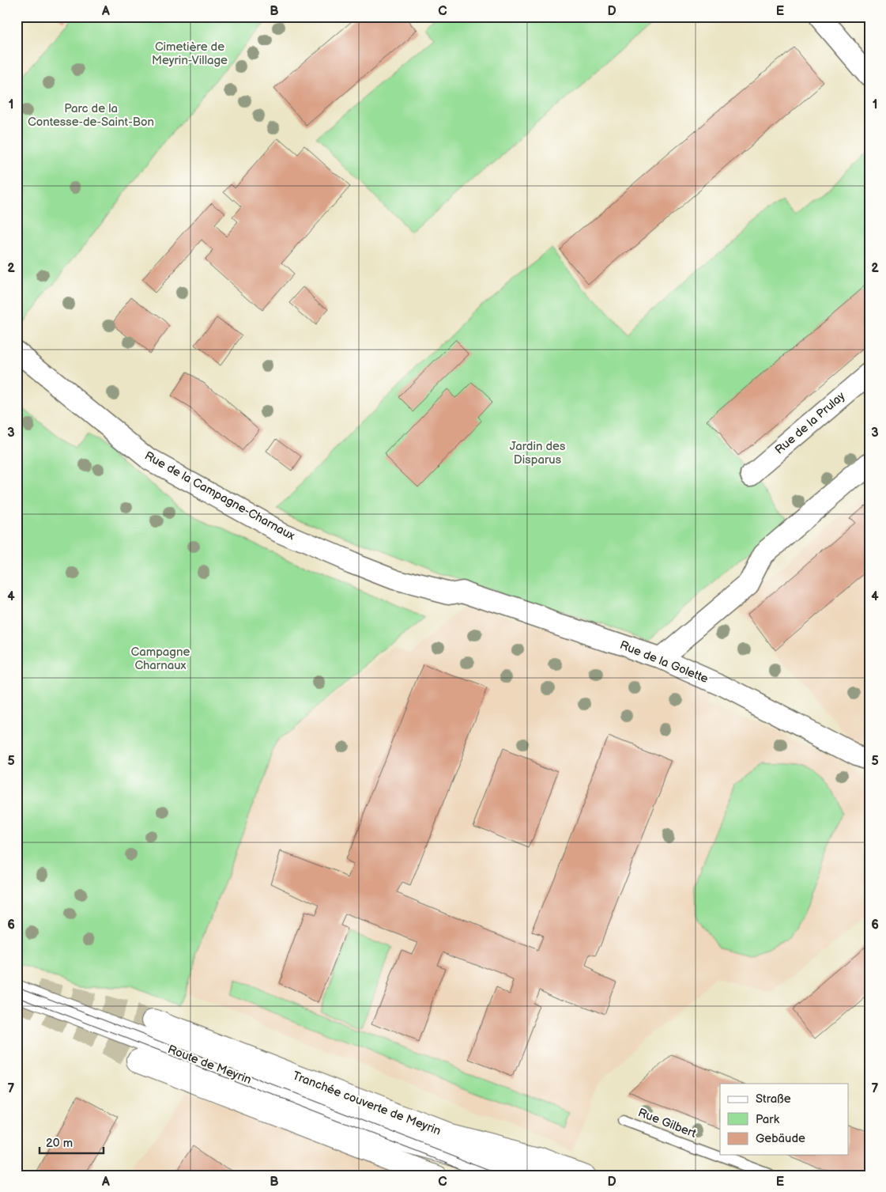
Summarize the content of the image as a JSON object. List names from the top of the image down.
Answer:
{
  "streets": {
    "main road": ["Route de Meyrin", "Tranchée couverte de Meyrin"],
    "street": ["Rue de la Prulay", "Rue de la Campagne-Charnaux", "Rue de la Golette"],
    "lane": ["Rue Gilbert"]
  },
  "crossings": [
    ["Rue de la Campagne-Charnaux", "Rue de la Golette"]
  ],
  "parks": [
    "Cimetière de Meyrin-Village",
    "Parc de la Contesse-de-Saint-Bon",
    "Jardin des Disparus",
    "Campagne Charnaux"
  ],
  "legend": ["Straße", "Park", "Gebäude"],
  "scale_bar": "20 m",
  "grid": {
    "columns": [
      "A",
      "B",
      "C",
      "D",
      "E"
    ],
    "rows": [
      "1",
      "2",
      "3",
      "4",
      "5",
      "6",
      "7"
    ]
  }
}
